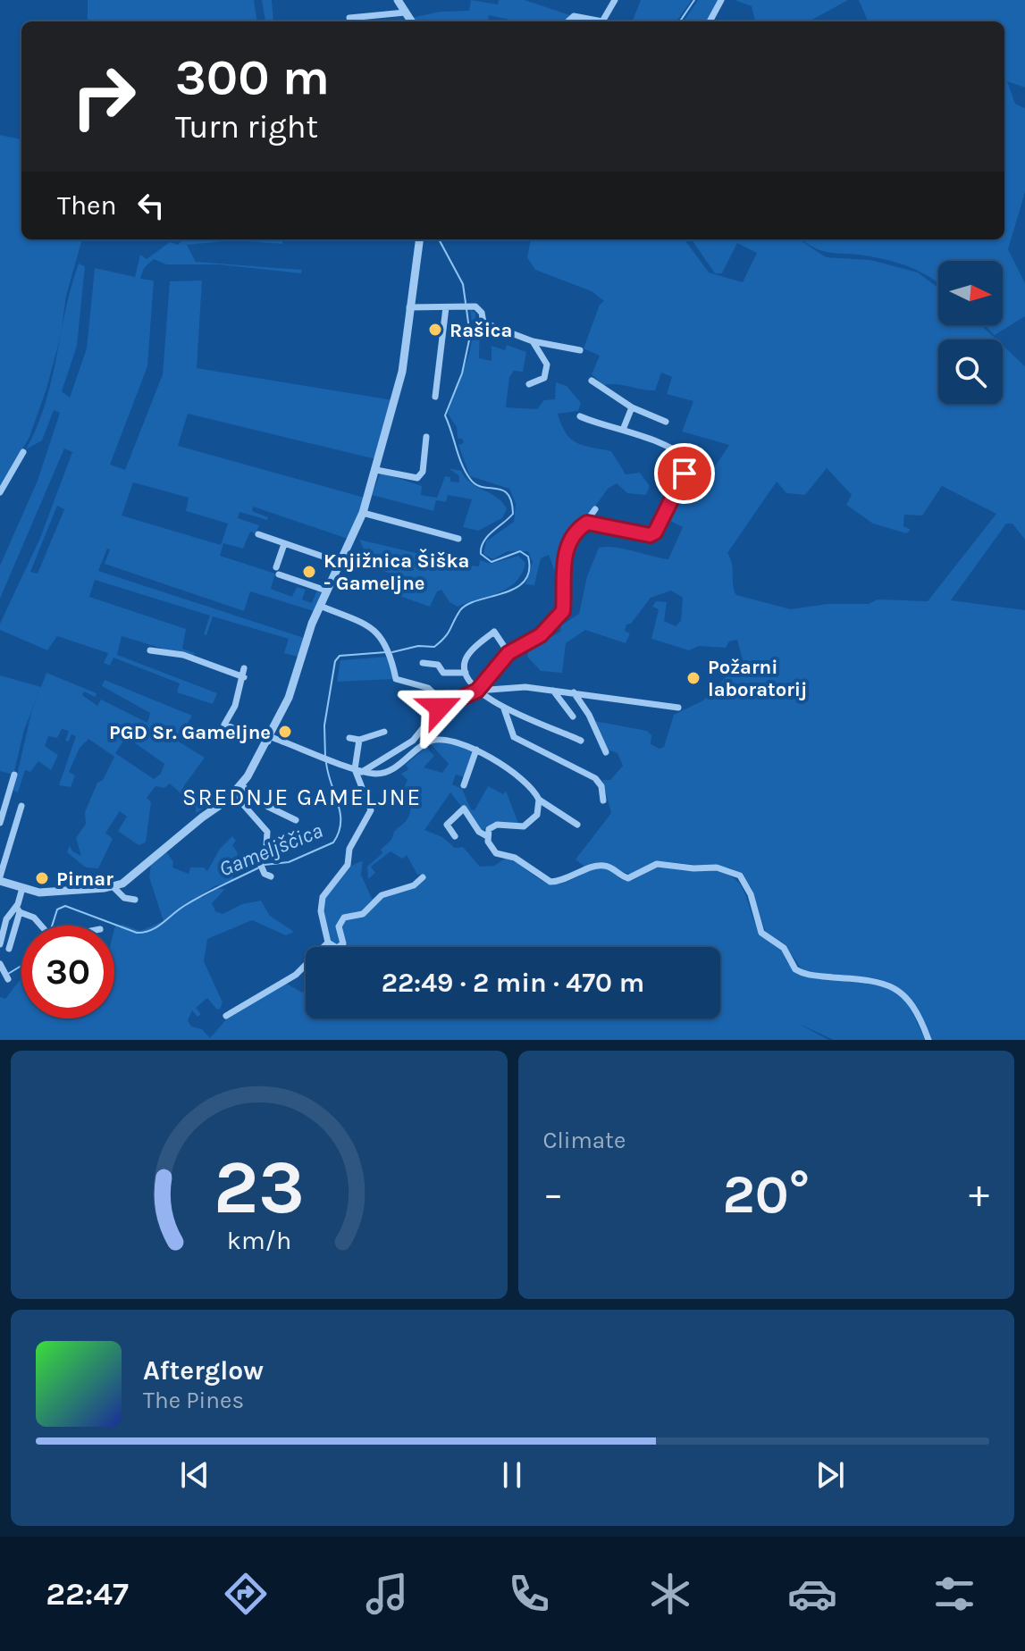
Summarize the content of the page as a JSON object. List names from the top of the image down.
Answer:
{
  "districts": ["SREDNJE GAMELJNE"],
  "water": ["Gameljščica"],
  "places": [
    "Rašica",
    "Knjižnica Šiška - Gameljne",
    "Požarni laboratorij",
    "PGD Sr. Gameljne",
    "Pirnar"
  ],
  "north": "right",
  "page": {
    "turn": ["300 m", "Turn right"],
    "then": "Then",
    "limit": "30",
    "trip": "22:49 · 2 min · 470 m",
    "tile": "Climate",
    "heat": ["−", "20°", "+"],
    "song": ["Afterglow", "The Pines"],
    "tabs": "22:47",
    "gauge": ["23", "km/h"]
  }
}
